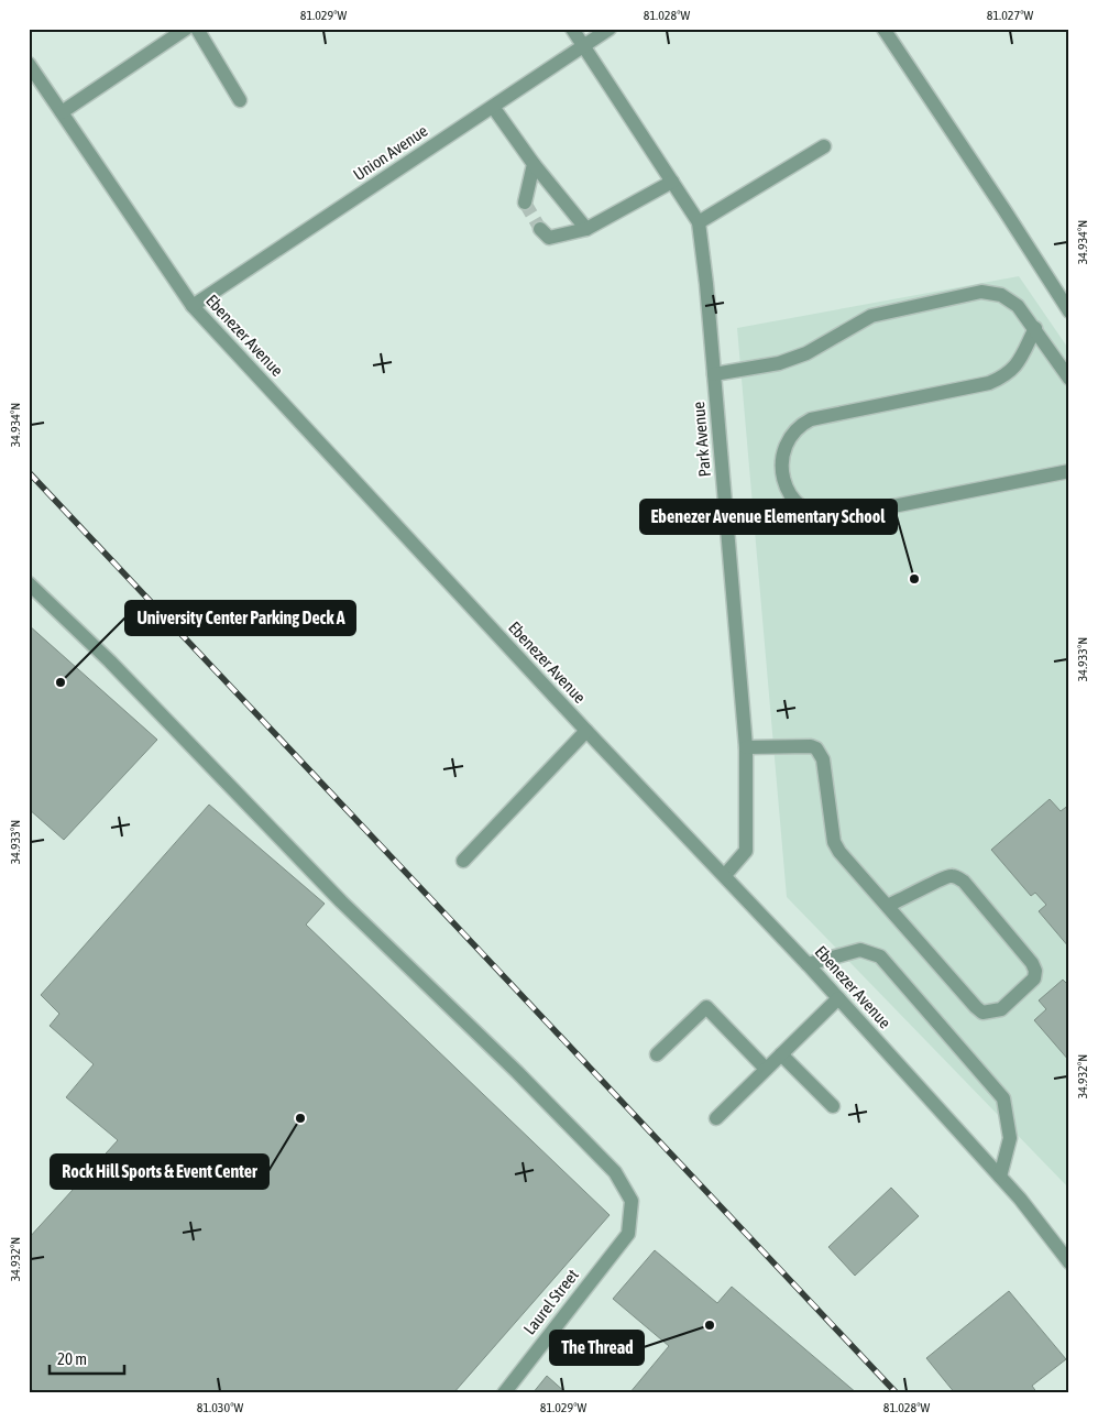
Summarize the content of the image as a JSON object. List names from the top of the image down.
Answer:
{
  "streets": {
    "street": [
      "Union Avenue",
      "Ebenezer Avenue",
      "Park Avenue",
      "Laurel Street"
    ]
  },
  "crossings": [
    ["Union Avenue", "Ebenezer Avenue"],
    ["Union Avenue", "Park Avenue"],
    ["Ebenezer Avenue", "Park Avenue"]
  ],
  "places": [
    "Ebenezer Avenue Elementary School",
    "University Center Parking Deck A",
    "Rock Hill Sports & Event Center",
    "The Thread"
  ],
  "scale_bar": "20 m",
  "coordinates": [
    "81.029°W",
    "81.028°W",
    "81.027°W",
    "34.934°N",
    "34.933°N",
    "34.932°N",
    "81.030°W"
  ]
}
